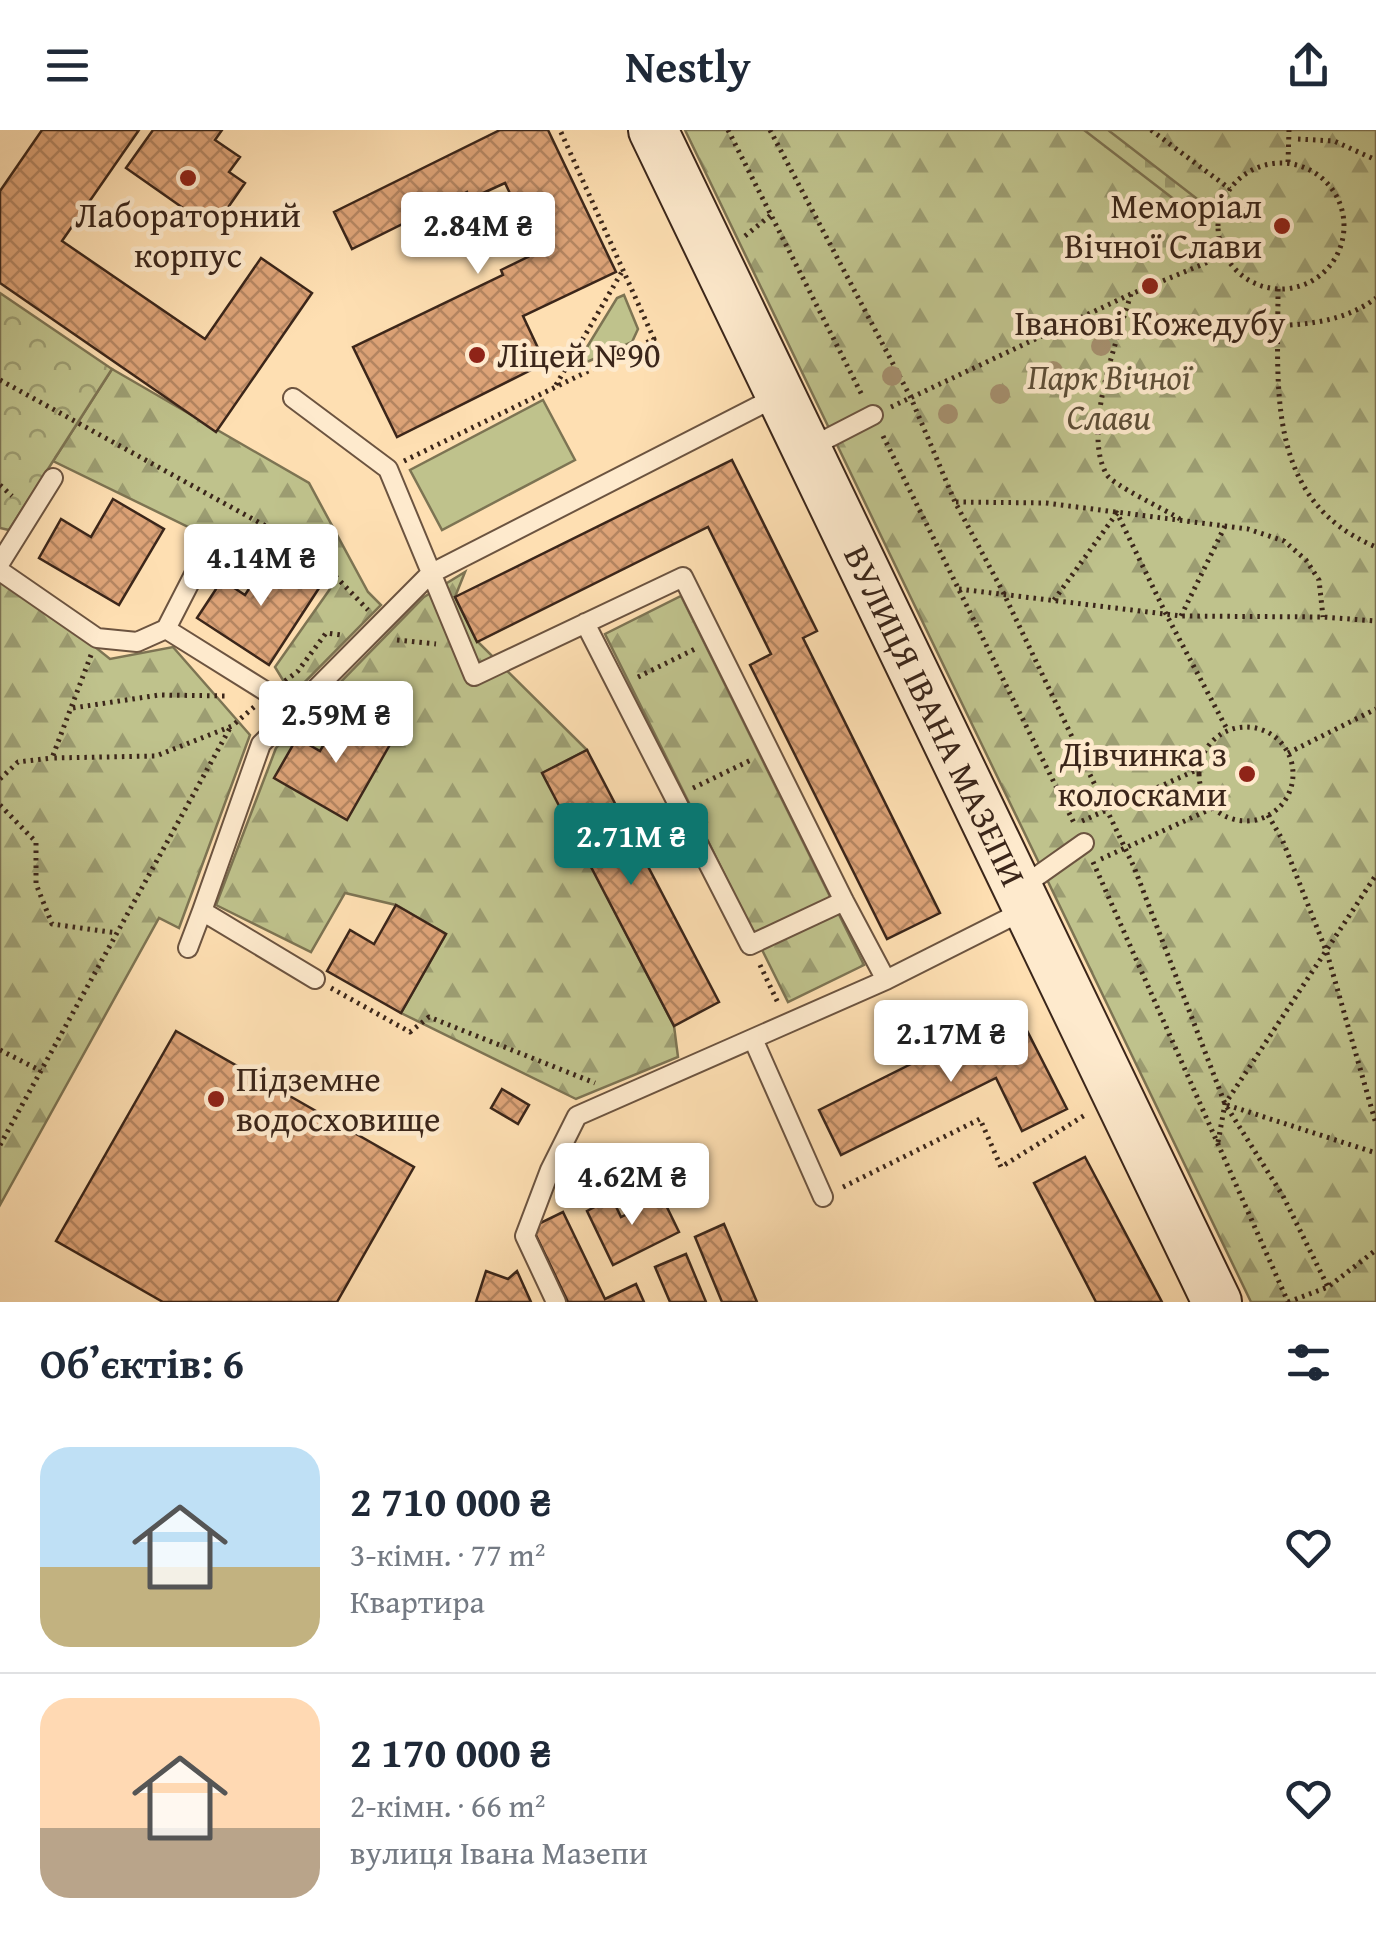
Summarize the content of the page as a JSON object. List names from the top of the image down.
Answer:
{
  "streets": {
    "main road": ["ВУЛИЦЯ ІВАНА МАЗЕПИ"]
  },
  "parks": ["Парк Вічної Слави"],
  "places": [
    "Лабораторний корпус",
    "Меморіал Вічної Слави",
    "Іванові Кожедубу",
    "Ліцей №90",
    "Дівчинка з колосками",
    "Підземне водосховище"
  ],
  "page": {
    "header": "Nestly",
    "price": [
      "2.84M ₴",
      "4.14M ₴",
      "2.59M ₴",
      "2.71M ₴",
      "2.17M ₴",
      "4.62M ₴"
    ],
    "heading": "Об’єктів: 6",
    "list": [
      {
        "name": "2 710 000 ₴",
        "note": "3-кімн. · 77 m² · Квартира"
      },
      {
        "name": "2 170 000 ₴",
        "note": "2-кімн. · 66 m² · вулиця Івана Мазепи"
      }
    ]
  }
}
